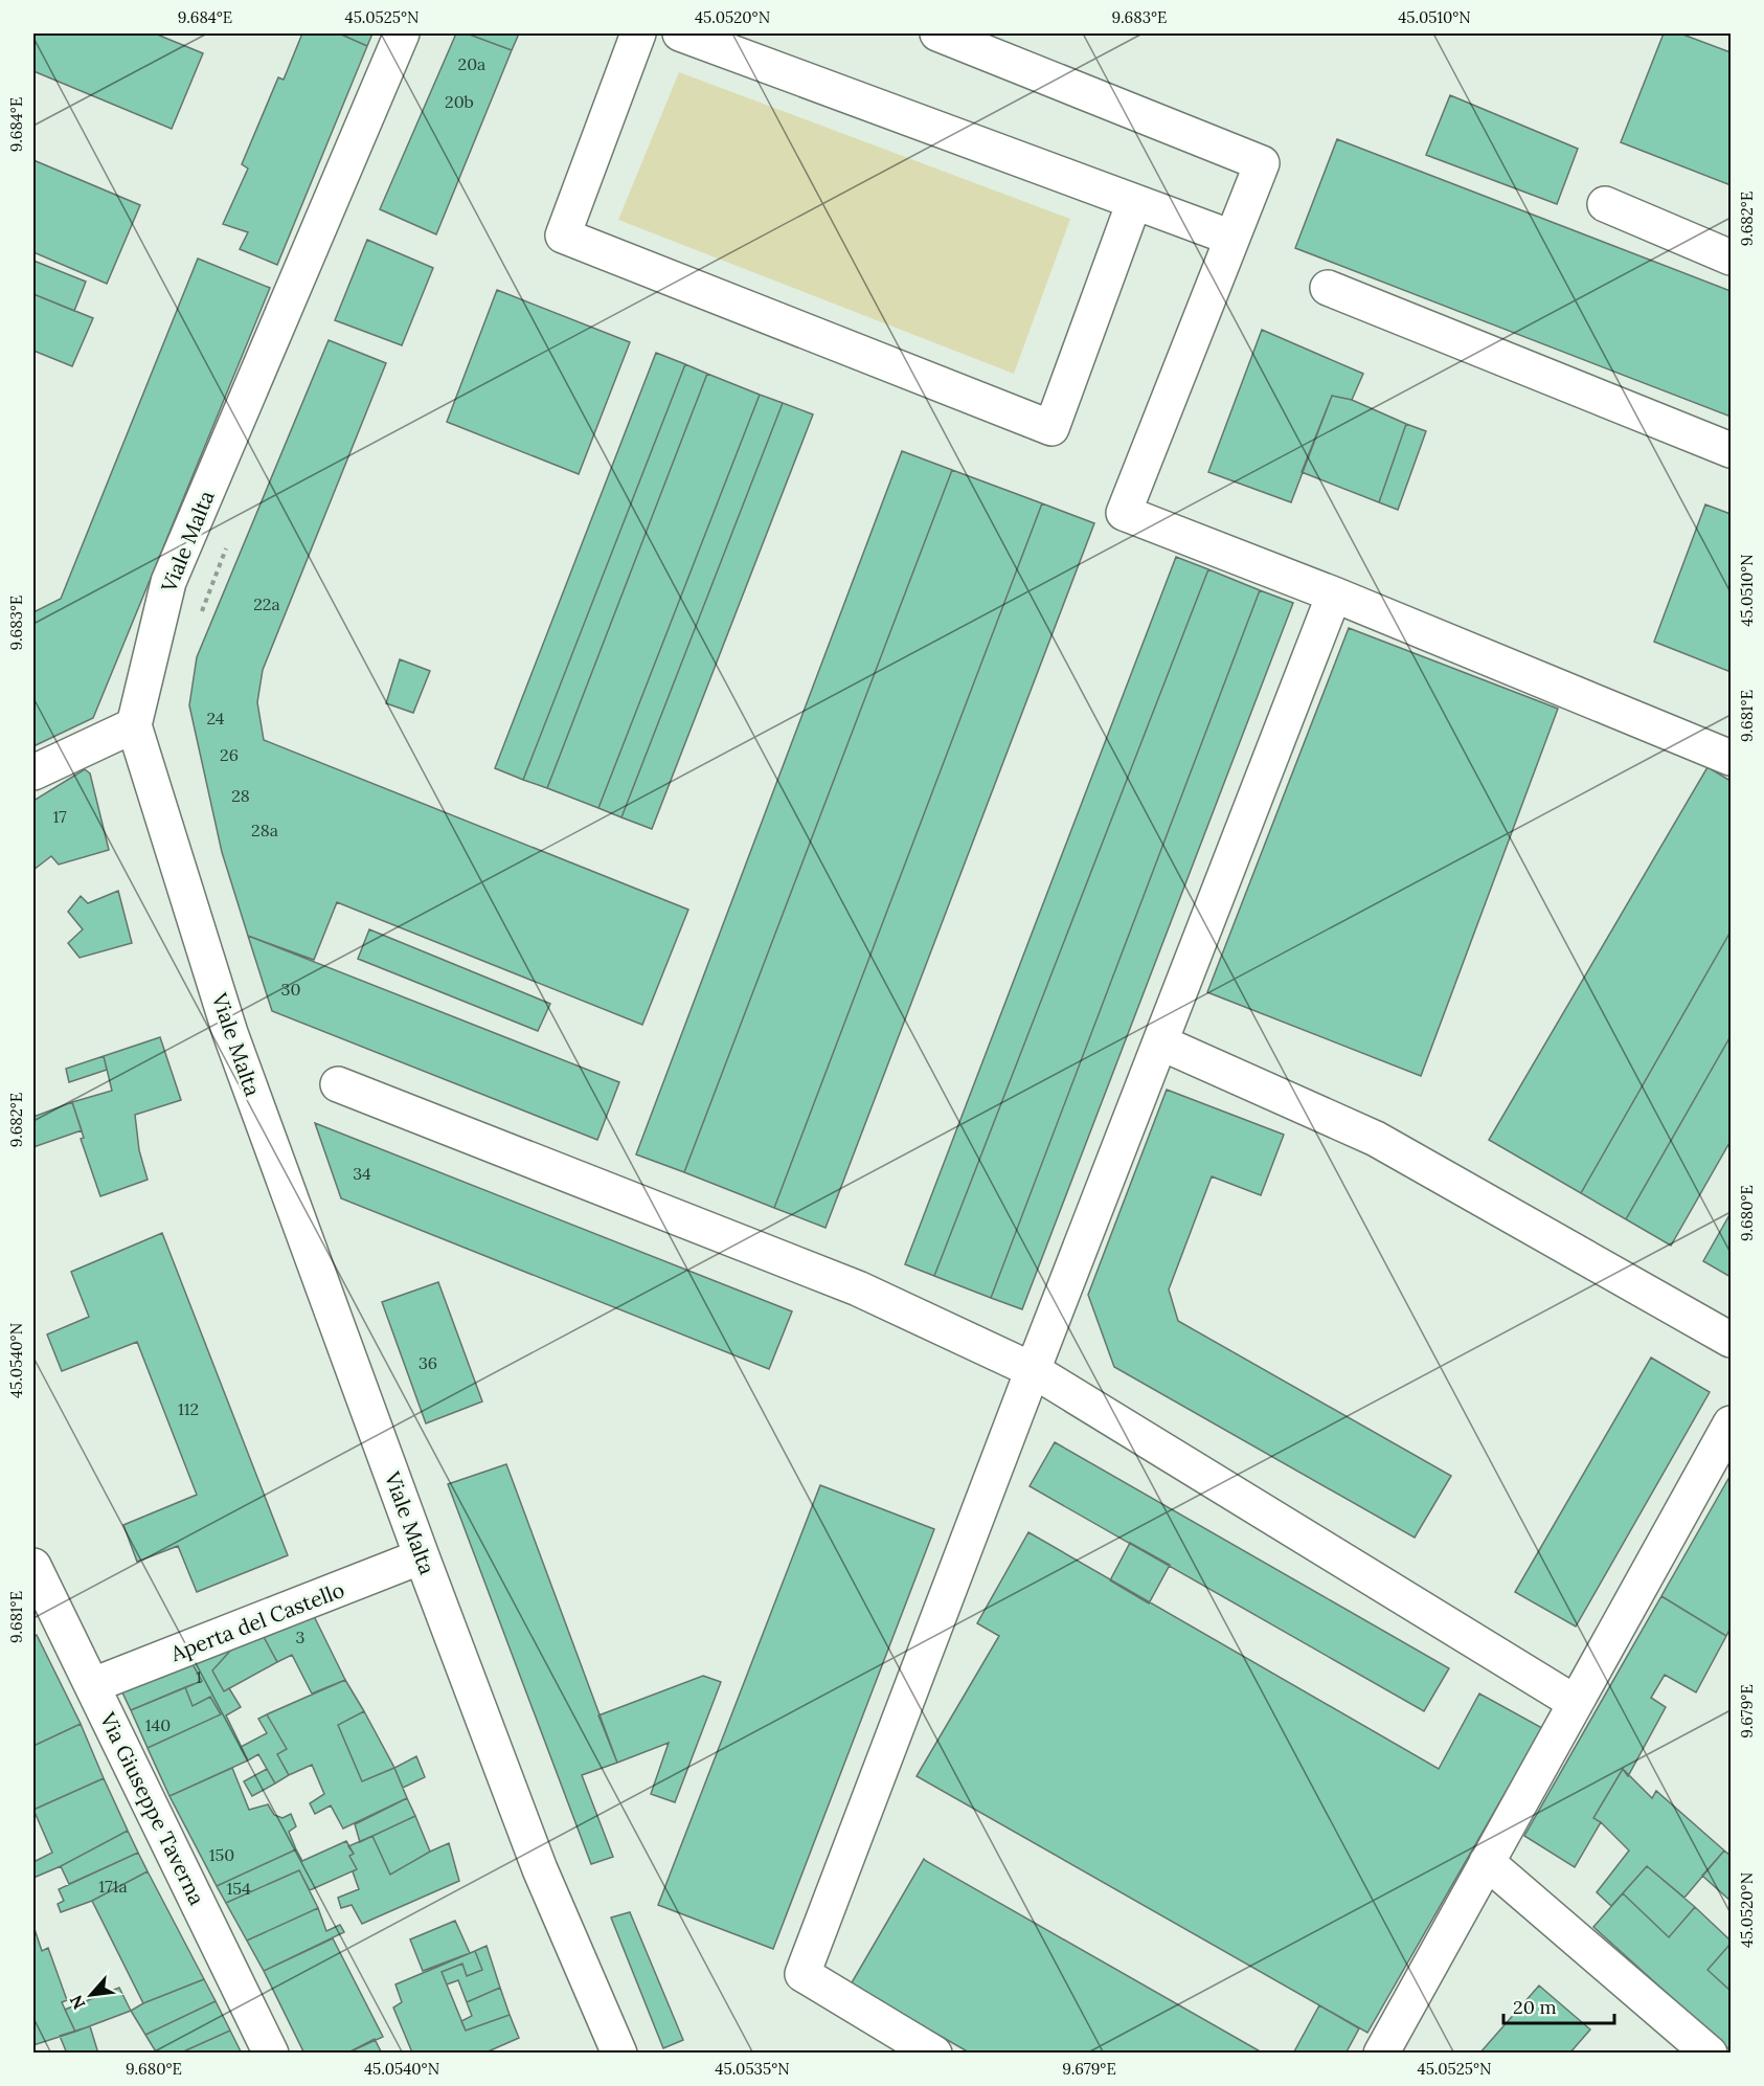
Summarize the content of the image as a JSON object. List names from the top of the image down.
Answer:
{
  "streets": {
    "street": ["Viale Malta", "Aperta del Castello", "Via Giuseppe Taverna"]
  },
  "crossings": [
    ["Viale Malta", "Aperta del Castello"],
    ["Aperta del Castello", "Via Giuseppe Taverna"]
  ],
  "house_numbers": [
    "20a",
    "20b",
    "22a",
    "24",
    "26",
    "28",
    "17",
    "28a",
    "30",
    "34",
    "36",
    "112",
    "3",
    "1",
    "140",
    "150",
    "171a",
    "154"
  ],
  "scale_bar": "20 m",
  "north": "bottom left",
  "coordinates": [
    "9.684°E",
    "45.0525°N",
    "45.0520°N",
    "9.683°E",
    "45.0510°N",
    "9.682°E",
    "9.681°E",
    "9.680°E",
    "45.0540°N",
    "9.679°E",
    "45.0535°N"
  ]
}
